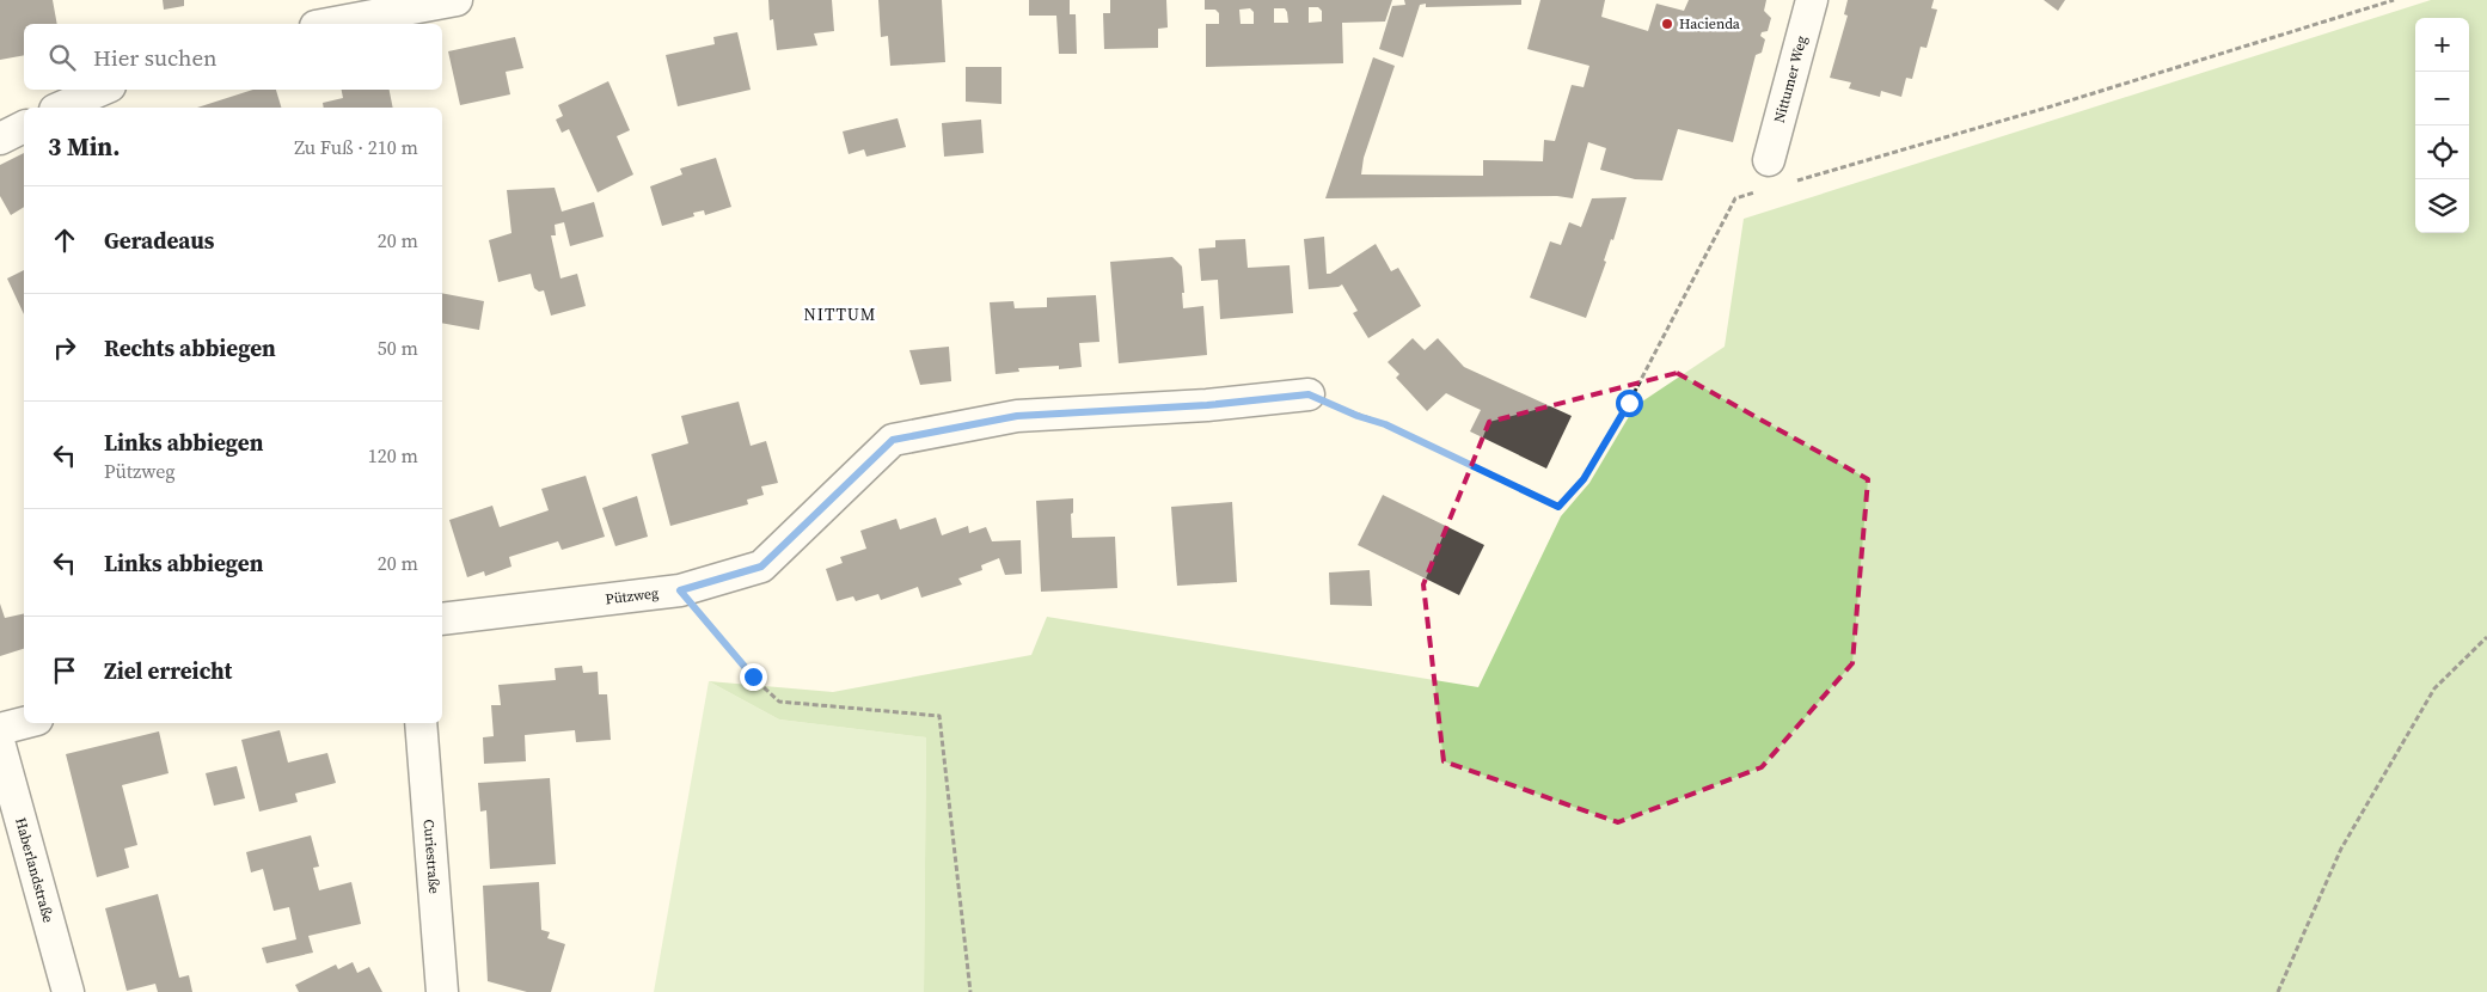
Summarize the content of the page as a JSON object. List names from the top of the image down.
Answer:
{
  "streets": {
    "street": [
      "Nittumer Weg",
      "Pützweg",
      "Curiestraße",
      "Haberlandstraße"
    ]
  },
  "districts": ["NITTUM"],
  "places": ["Hacienda"],
  "page": {
    "map_buttons": ["+", "−"],
    "search": "Hier suchen",
    "heading": ["3 Min.", "Zu Fuß · 210 m"],
    "list": [
      ["Geradeaus", "20 m"],
      ["Rechts abbiegen", "50 m"],
      ["Links abbiegen", "Pützweg", "120 m"],
      ["Links abbiegen", "20 m"],
      "Ziel erreicht"
    ]
  }
}
